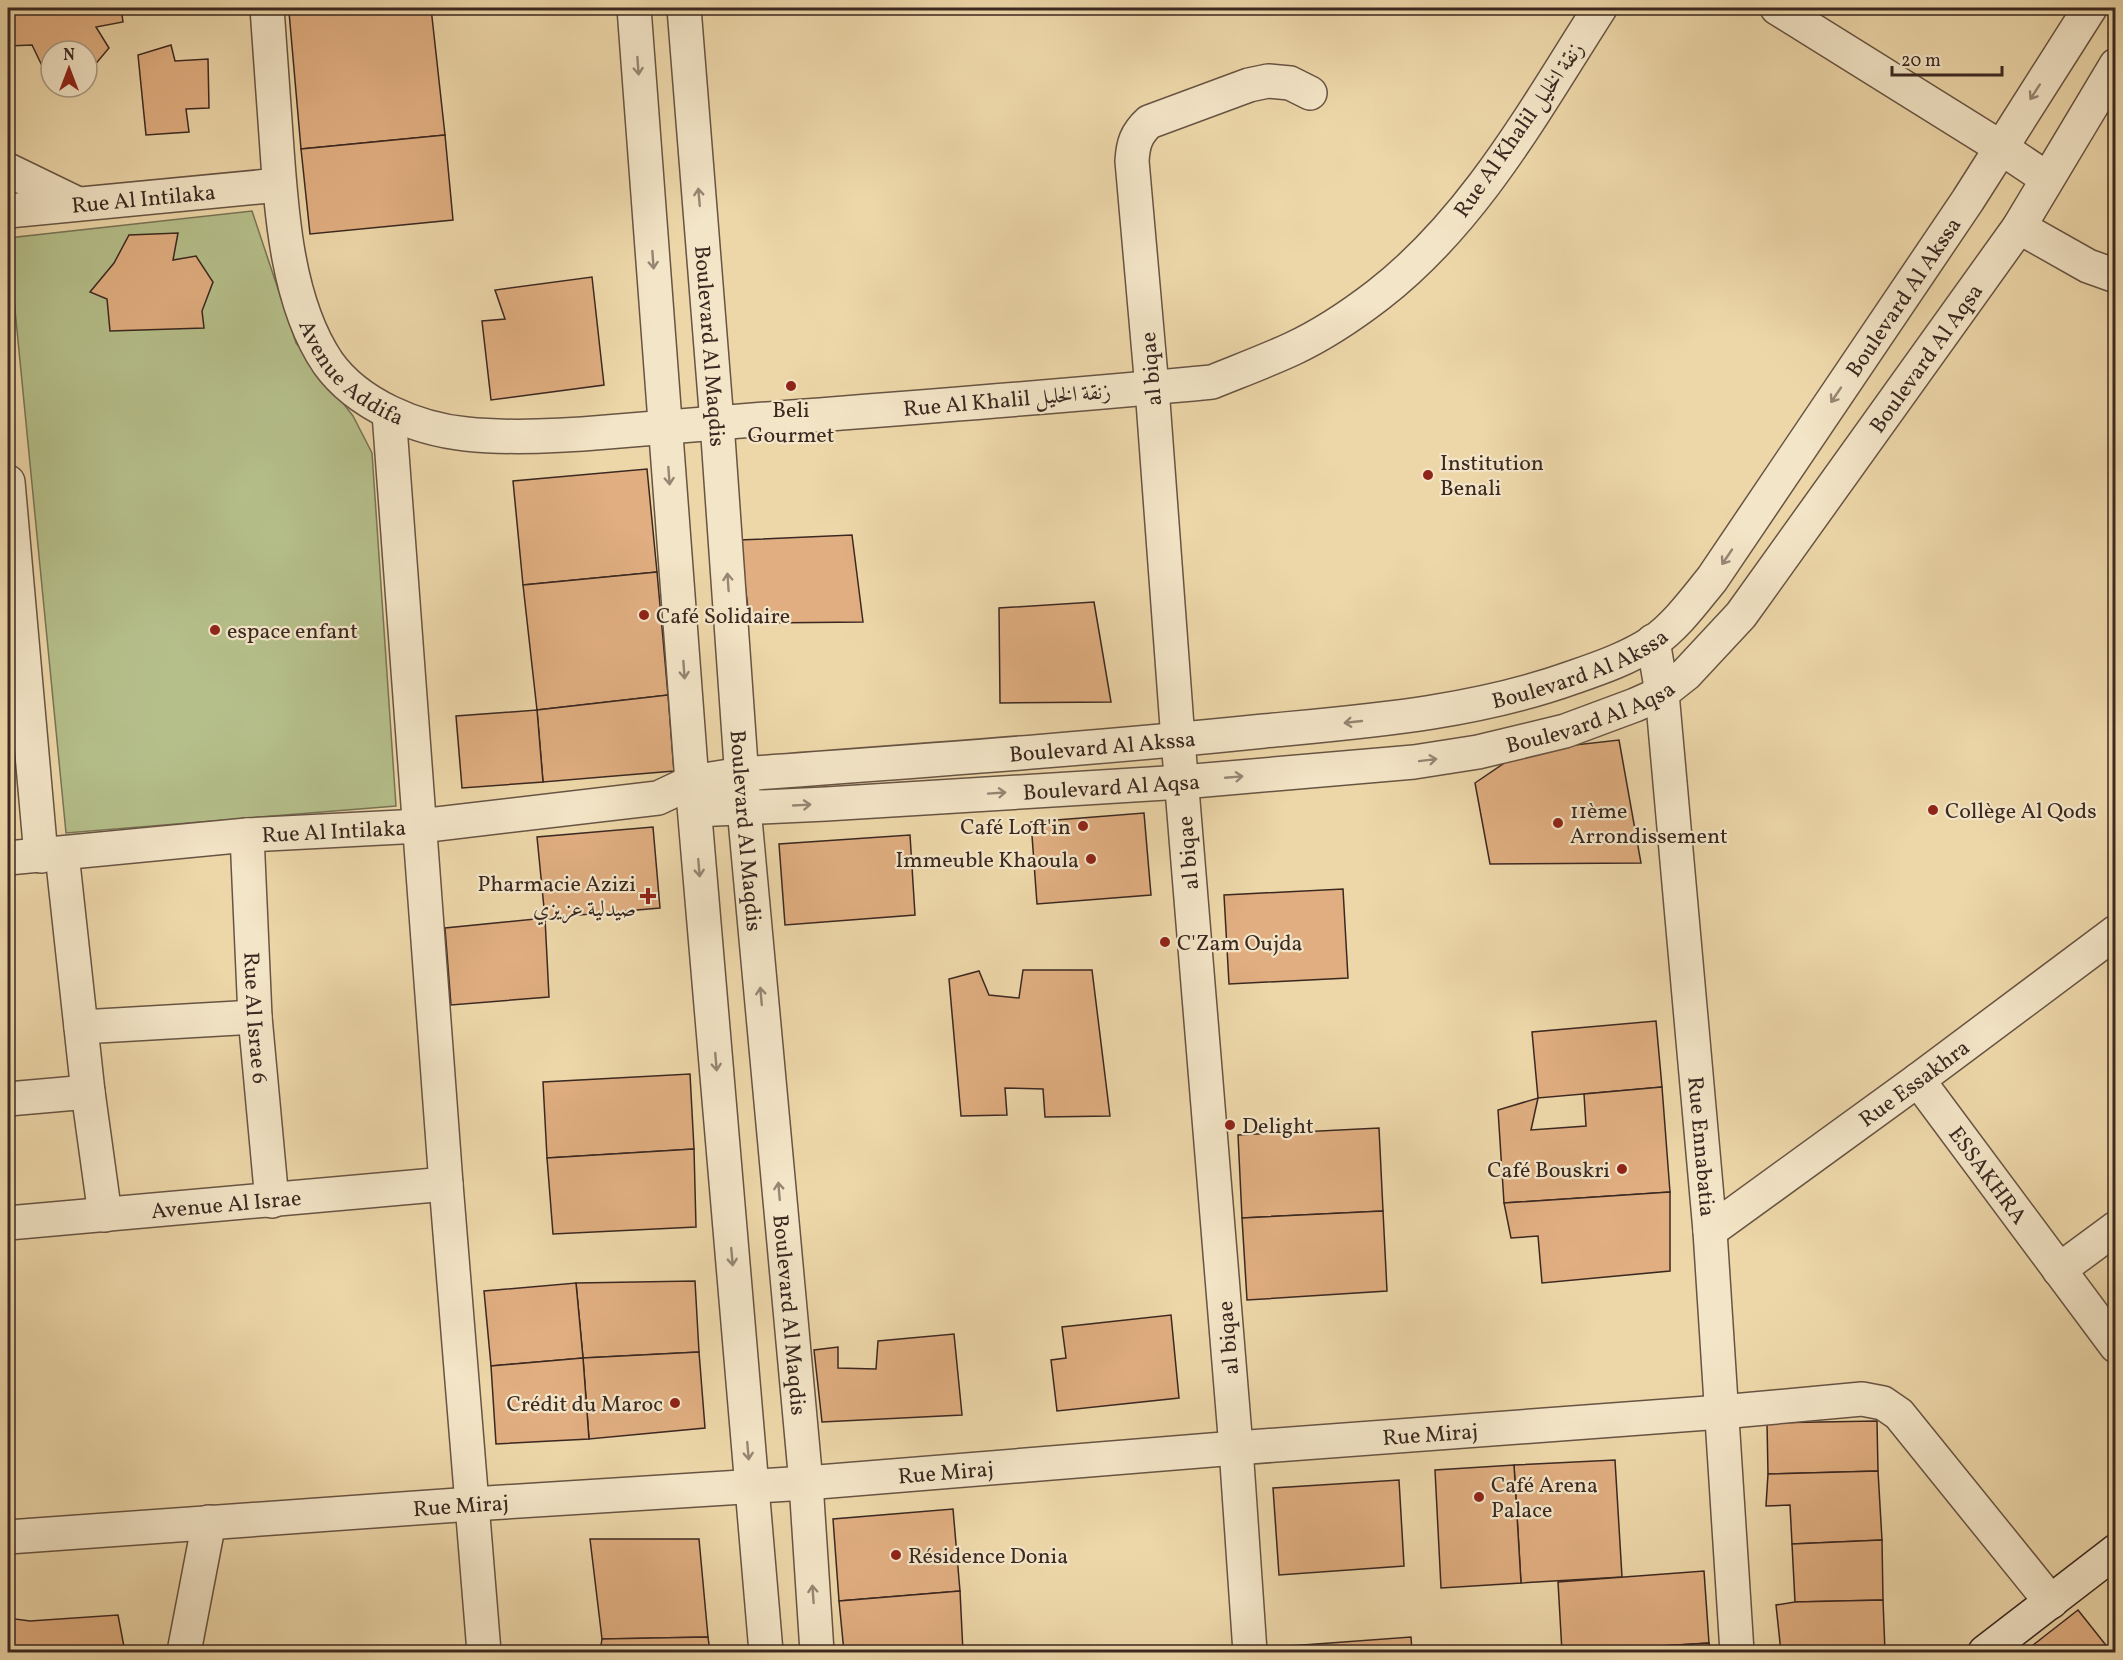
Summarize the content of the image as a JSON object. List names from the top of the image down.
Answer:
{
  "streets": {
    "street": [
      "Rue Al Khalil زنقة الخليل",
      "Rue Al Intilaka",
      "Boulevard Al Akssa",
      "Boulevard Al Maqdis",
      "Boulevard Al Aqsa",
      "Avenue Addifa",
      "al biqae",
      "Rue Al Israe 6",
      "Rue Essakhra",
      "Rue Ennabatia",
      "ESSAKHRA",
      "Avenue Al Israe",
      "Rue Miraj"
    ]
  },
  "crossings": [
    ["Rue Al Khalil زنقة الخليل", "Boulevard Al Maqdis"],
    ["Rue Al Khalil زنقة الخليل", "Avenue Addifa"],
    ["Rue Al Khalil زنقة الخليل", "al biqae"],
    ["Rue Al Intilaka", "Boulevard Al Akssa"],
    ["Rue Al Intilaka", "Boulevard Al Aqsa"],
    ["Rue Al Intilaka", "Avenue Addifa"],
    ["Rue Al Intilaka", "Rue Al Israe 6"],
    ["Boulevard Al Akssa", "Boulevard Al Maqdis"],
    ["Boulevard Al Akssa", "Boulevard Al Aqsa"],
    ["Boulevard Al Akssa", "al biqae"],
    ["Boulevard Al Akssa", "Rue Ennabatia"],
    ["Boulevard Al Maqdis", "Boulevard Al Aqsa"],
    ["Boulevard Al Maqdis", "Avenue Addifa"],
    ["Boulevard Al Maqdis", "Rue Miraj"],
    ["Boulevard Al Aqsa", "al biqae"],
    ["Boulevard Al Aqsa", "Rue Ennabatia"],
    ["al biqae", "Rue Miraj"],
    ["Rue Al Israe 6", "Avenue Al Israe"],
    ["Rue Essakhra", "Rue Ennabatia"],
    ["Rue Essakhra", "ESSAKHRA"],
    ["Rue Ennabatia", "Rue Miraj"]
  ],
  "one_way": ["Boulevard Al Akssa", "Boulevard Al Aqsa"],
  "places": {
    "other": [
      "Beli Gourmet",
      "Institution Benali",
      "Café Solidaire",
      "espace enfant",
      "Collège Al Qods",
      "11ème Arrondissement",
      "Café Loft'in",
      "Immeuble Khaoula",
      "C'Zam Oujda",
      "Delight",
      "Café Bouskri",
      "Crédit du Maroc",
      "Café Arena Palace",
      "Résidence Donia"
    ],
    "health": ["Pharmacie Azizi صيدلية عزيزي"]
  },
  "scale_bar": "20 m",
  "north": "top"
}
